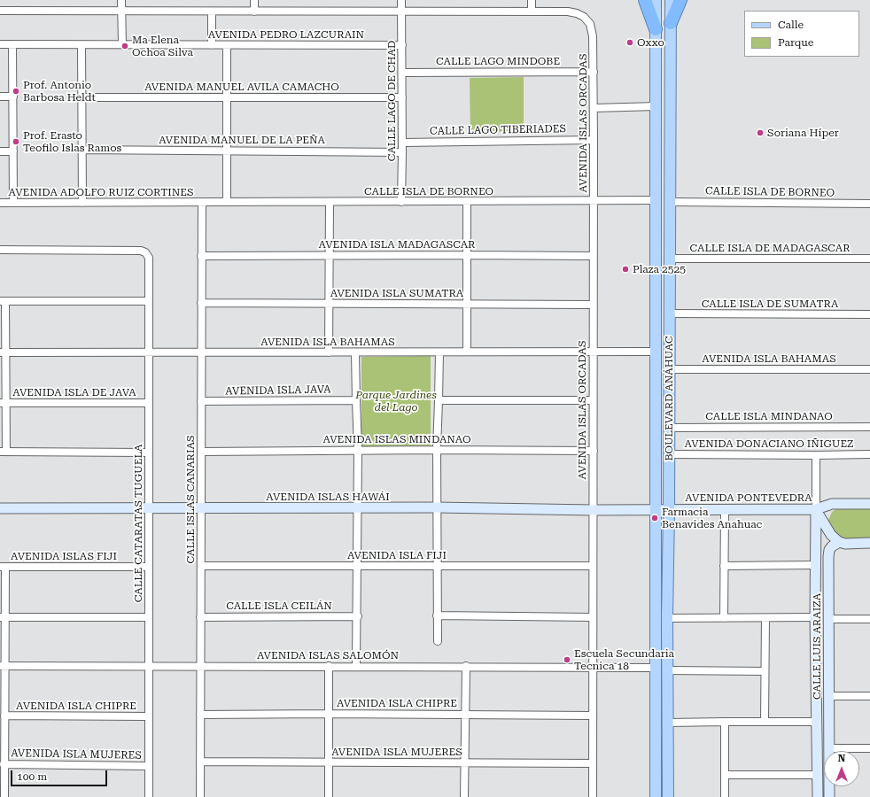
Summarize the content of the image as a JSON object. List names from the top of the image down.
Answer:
{
  "streets": {
    "main road": ["BOULEVARD ANÁHUAC"],
    "street": [
      "AVENIDA PEDRO LAZCURAIN",
      "CALLE LAGO MINDOBE",
      "AVENIDA MANUEL AVILA CAMACHO",
      "CALLE LAGO DE CHAD",
      "AVENIDA ISLAS ORCADAS",
      "CALLE LAGO TIBERIADES",
      "AVENIDA MANUEL DE LA PEÑA",
      "CALLE ISLA DE BORNEO",
      "AVENIDA ADOLFO RUIZ CORTINES",
      "AVENIDA ISLA MADAGASCAR",
      "CALLE ISLA DE MADAGASCAR",
      "AVENIDA ISLA SUMATRA",
      "CALLE ISLA DE SUMATRA",
      "AVENIDA ISLA BAHAMAS",
      "AVENIDA ISLA JAVA",
      "AVENIDA ISLA DE JAVA",
      "CALLE ISLA MINDANAO",
      "AVENIDA ISLAS MINDANAO",
      "AVENIDA DONACIANO IÑIGUEZ",
      "AVENIDA ISLAS HAWÁI",
      "AVENIDA PONTEVEDRA",
      "CALLE ISLAS CANARIAS",
      "CALLE CATARATAS TUGUELA",
      "AVENIDA ISLA FIJI",
      "AVENIDA ISLAS FIJI",
      "CALLE ISLA CEILÁN",
      "CALLE LUIS ARAIZA",
      "AVENIDA ISLAS SALOMÓN",
      "AVENIDA ISLA CHIPRE",
      "AVENIDA ISLA MUJERES"
    ]
  },
  "crossings": [
    ["AVENIDA PEDRO LAZCURAIN", "CALLE LAGO DE CHAD"],
    ["CALLE LAGO MINDOBE", "CALLE LAGO DE CHAD"],
    ["CALLE LAGO MINDOBE", "AVENIDA ISLAS ORCADAS"],
    ["AVENIDA MANUEL AVILA CAMACHO", "CALLE LAGO DE CHAD"],
    ["CALLE LAGO DE CHAD", "CALLE LAGO TIBERIADES"],
    ["CALLE LAGO DE CHAD", "AVENIDA MANUEL DE LA PEÑA"],
    ["CALLE LAGO DE CHAD", "CALLE ISLA DE BORNEO"],
    ["AVENIDA ISLAS ORCADAS", "CALLE LAGO TIBERIADES"],
    ["AVENIDA ISLAS ORCADAS", "CALLE ISLA DE BORNEO"],
    ["AVENIDA ISLAS ORCADAS", "AVENIDA ISLA MADAGASCAR"],
    ["AVENIDA ISLAS ORCADAS", "AVENIDA ISLA SUMATRA"],
    ["AVENIDA ISLAS ORCADAS", "AVENIDA ISLA BAHAMAS"],
    ["AVENIDA ISLAS ORCADAS", "AVENIDA ISLAS MINDANAO"],
    ["AVENIDA ISLAS ORCADAS", "AVENIDA ISLAS HAWÁI"],
    ["AVENIDA ISLAS ORCADAS", "AVENIDA ISLA FIJI"],
    ["AVENIDA ISLAS ORCADAS", "AVENIDA ISLAS SALOMÓN"],
    ["AVENIDA ISLAS ORCADAS", "AVENIDA ISLA CHIPRE"],
    ["AVENIDA ISLAS ORCADAS", "AVENIDA ISLA MUJERES"],
    ["CALLE ISLA DE BORNEO", "AVENIDA ADOLFO RUIZ CORTINES"],
    ["CALLE ISLA DE BORNEO", "BOULEVARD ANÁHUAC"],
    ["CALLE ISLA DE BORNEO", "CALLE ISLAS CANARIAS"],
    ["AVENIDA ADOLFO RUIZ CORTINES", "CALLE ISLAS CANARIAS"],
    ["AVENIDA ISLA MADAGASCAR", "CALLE ISLAS CANARIAS"],
    ["CALLE ISLA DE MADAGASCAR", "BOULEVARD ANÁHUAC"],
    ["AVENIDA ISLA SUMATRA", "CALLE ISLAS CANARIAS"],
    ["CALLE ISLA DE SUMATRA", "BOULEVARD ANÁHUAC"],
    ["AVENIDA ISLA BAHAMAS", "BOULEVARD ANÁHUAC"],
    ["AVENIDA ISLA BAHAMAS", "CALLE ISLAS CANARIAS"],
    ["AVENIDA ISLA BAHAMAS", "CALLE CATARATAS TUGUELA"],
    ["AVENIDA ISLA JAVA", "CALLE ISLAS CANARIAS"],
    ["AVENIDA ISLA DE JAVA", "CALLE CATARATAS TUGUELA"],
    ["BOULEVARD ANÁHUAC", "CALLE ISLA MINDANAO"],
    ["BOULEVARD ANÁHUAC", "AVENIDA DONACIANO IÑIGUEZ"],
    ["BOULEVARD ANÁHUAC", "AVENIDA ISLAS HAWÁI"],
    ["BOULEVARD ANÁHUAC", "AVENIDA PONTEVEDRA"],
    ["BOULEVARD ANÁHUAC", "AVENIDA ISLAS SALOMÓN"],
    ["AVENIDA ISLAS MINDANAO", "CALLE ISLAS CANARIAS"],
    ["AVENIDA DONACIANO IÑIGUEZ", "CALLE LUIS ARAIZA"],
    ["AVENIDA ISLAS HAWÁI", "AVENIDA PONTEVEDRA"],
    ["AVENIDA ISLAS HAWÁI", "CALLE ISLAS CANARIAS"],
    ["AVENIDA ISLAS HAWÁI", "CALLE CATARATAS TUGUELA"],
    ["AVENIDA PONTEVEDRA", "CALLE LUIS ARAIZA"],
    ["CALLE ISLAS CANARIAS", "AVENIDA ISLA FIJI"],
    ["CALLE ISLAS CANARIAS", "CALLE ISLA CEILÁN"],
    ["CALLE ISLAS CANARIAS", "AVENIDA ISLAS SALOMÓN"],
    ["CALLE ISLAS CANARIAS", "AVENIDA ISLA CHIPRE"],
    ["CALLE ISLAS CANARIAS", "AVENIDA ISLA MUJERES"],
    ["CALLE CATARATAS TUGUELA", "AVENIDA ISLAS FIJI"],
    ["CALLE CATARATAS TUGUELA", "AVENIDA ISLAS SALOMÓN"],
    ["CALLE CATARATAS TUGUELA", "AVENIDA ISLA CHIPRE"],
    ["CALLE CATARATAS TUGUELA", "AVENIDA ISLA MUJERES"]
  ],
  "parks": ["Parque Jardines del Lago"],
  "places": [
    "Oxxo",
    "Ma Elena Ochoa Silva",
    "Prof. Antonio Barbosa Heldt",
    "Soriana Híper",
    "Prof. Erasto Teofilo Islas Ramos",
    "Plaza 2525",
    "Farmacia Benavides Anahuac",
    "Escuela Secundaria Tecnica 18"
  ],
  "legend": ["Calle", "Parque"],
  "scale_bar": "100 m",
  "north": "top"
}
